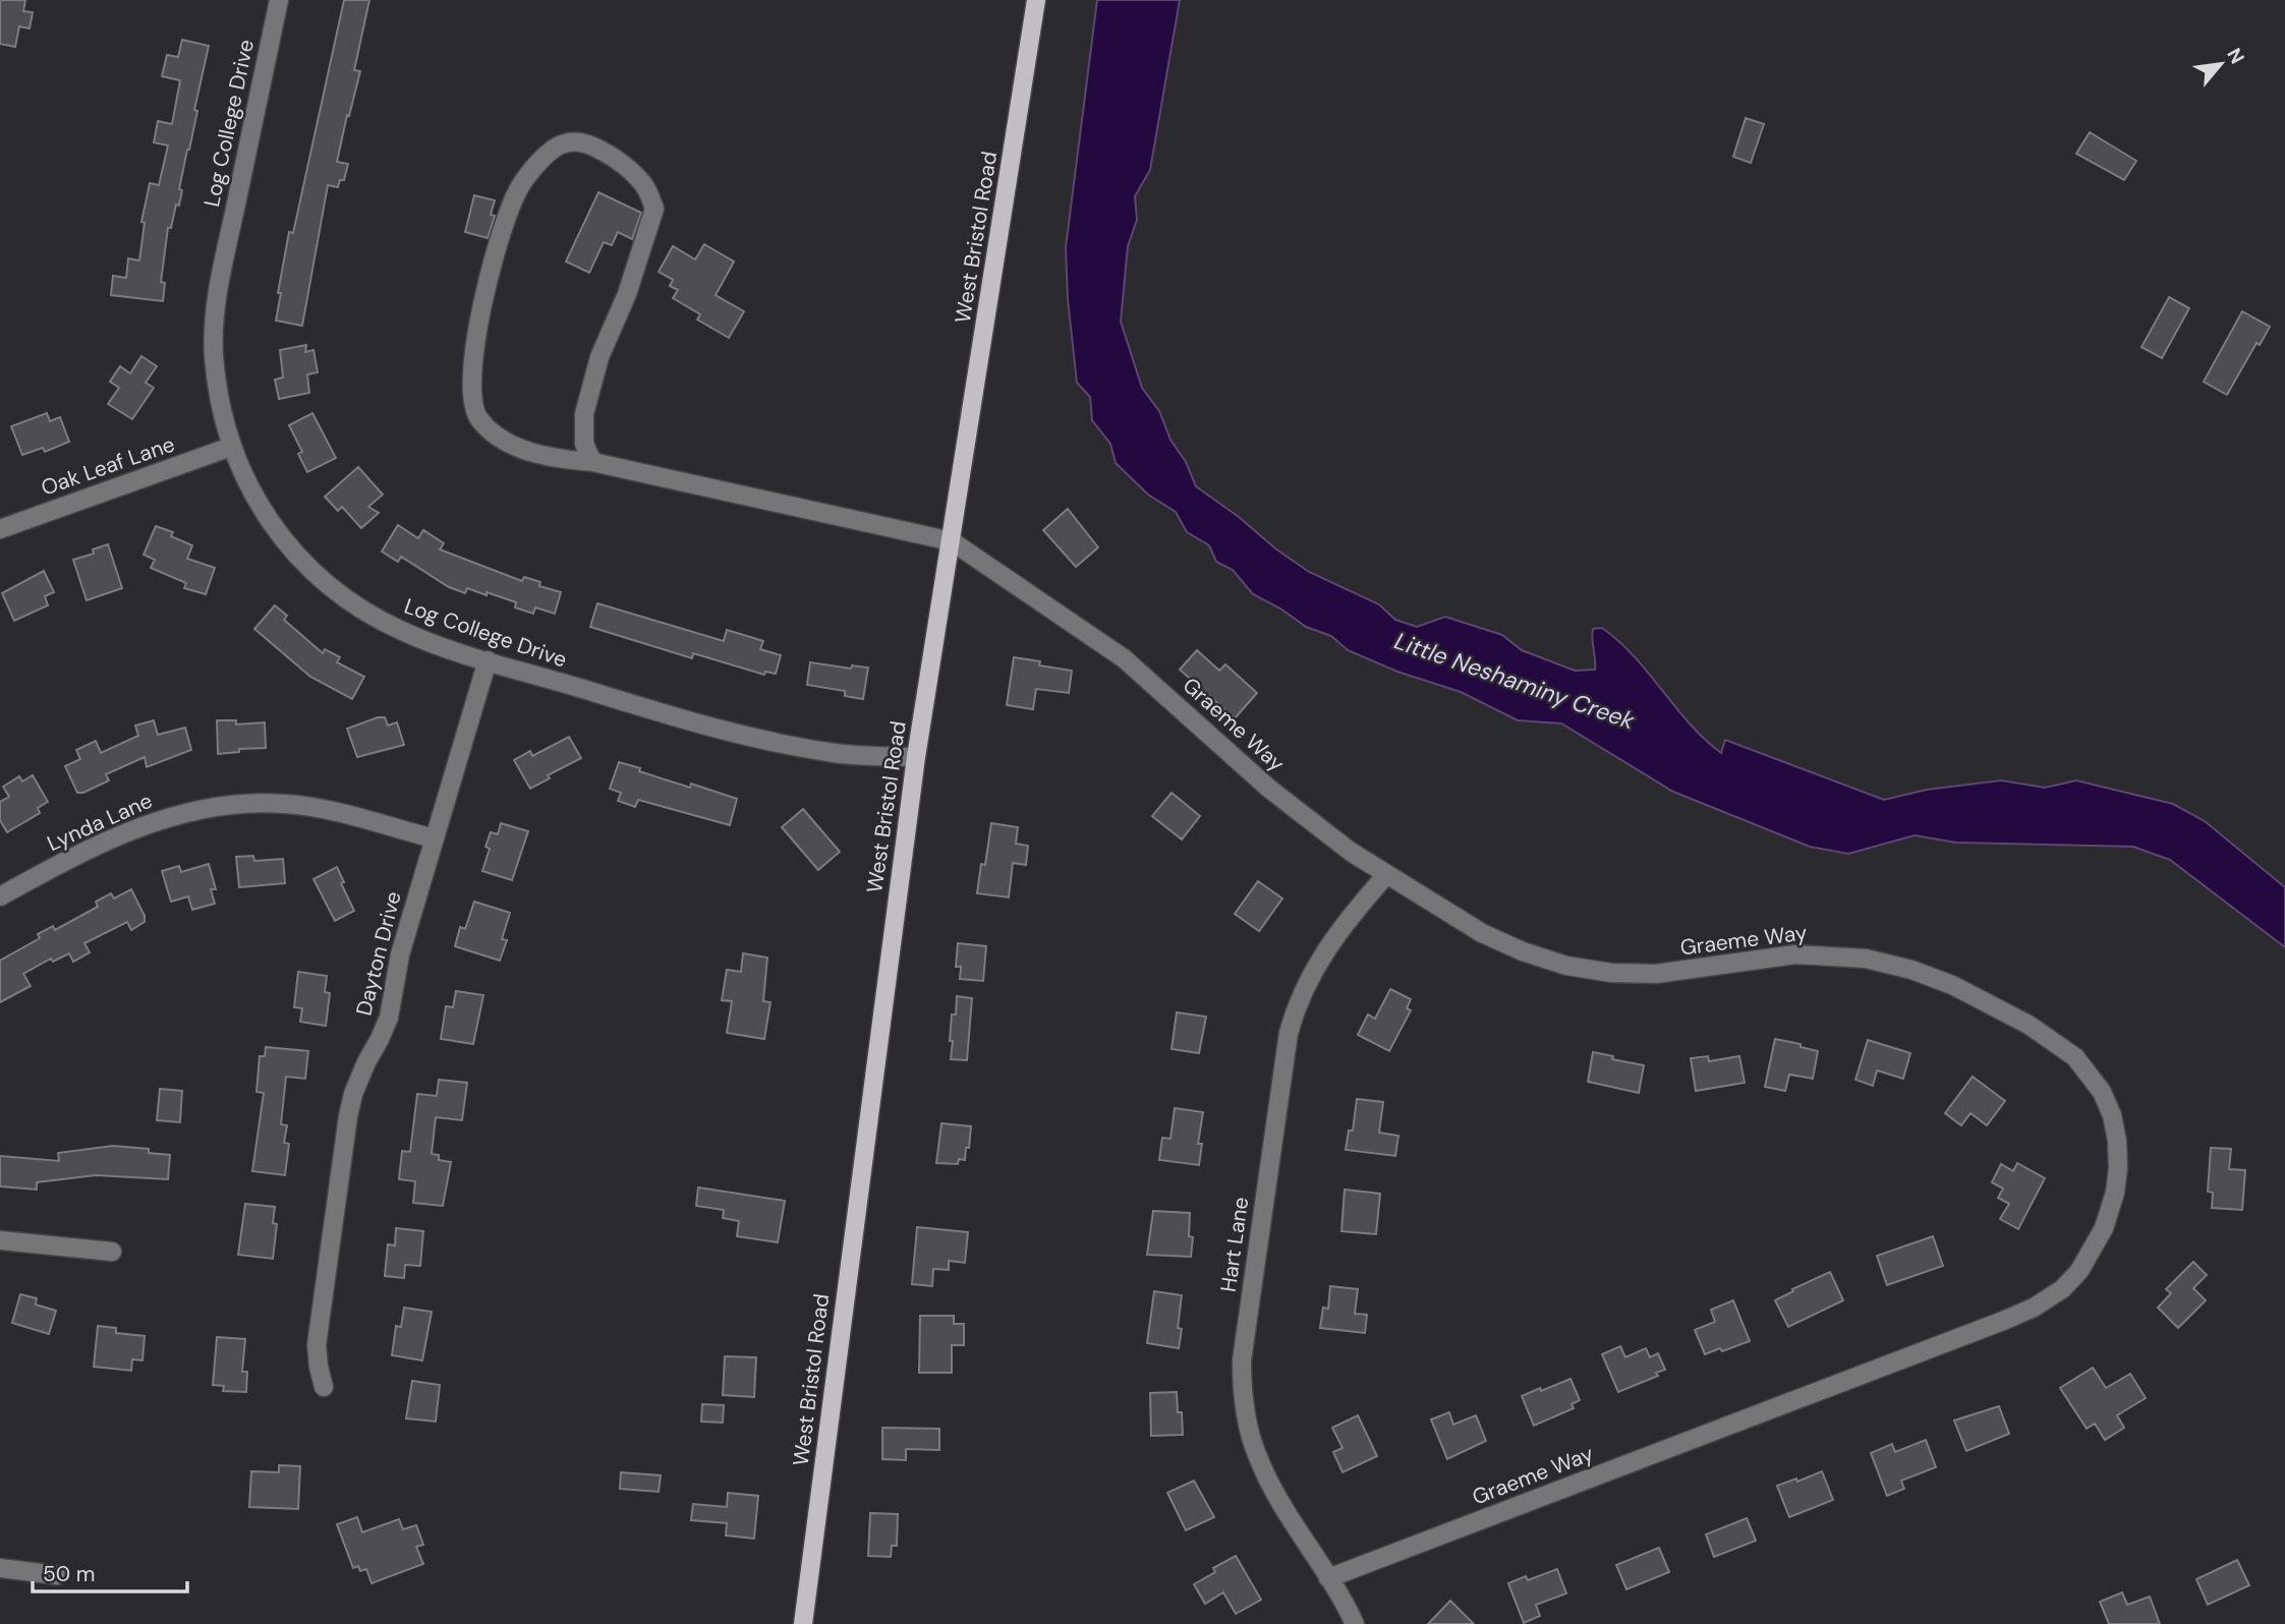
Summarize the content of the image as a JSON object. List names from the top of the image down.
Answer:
{
  "streets": {
    "main road": ["West Bristol Road"],
    "street": [
      "Log College Drive",
      "Oak Leaf Lane",
      "Graeme Way",
      "Lynda Lane",
      "Dayton Drive",
      "Hart Lane"
    ]
  },
  "crossings": [
    ["Log College Drive", "West Bristol Road"],
    ["Log College Drive", "Oak Leaf Lane"],
    ["Log College Drive", "Dayton Drive"],
    ["West Bristol Road", "Graeme Way"],
    ["Graeme Way", "Hart Lane"],
    ["Lynda Lane", "Dayton Drive"]
  ],
  "water": ["Little Neshaminy Creek"],
  "scale_bar": "50 m",
  "north": "top right"
}
